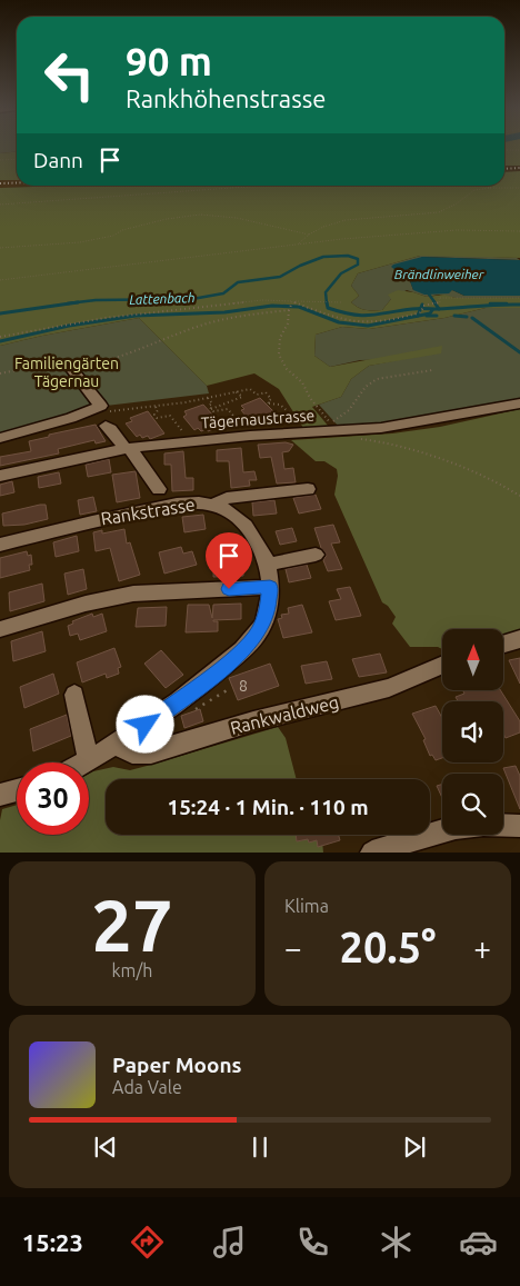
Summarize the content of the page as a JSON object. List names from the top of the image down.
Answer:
{
  "streets": {
    "street": ["Tägernaustrasse", "Rankstrasse", "Rankwaldweg"]
  },
  "crossings": [
    ["Rankstrasse", "Rankwaldweg"]
  ],
  "water": ["Brändlinweiher", "Lattenbach"],
  "parks": ["Familiengärten Tägernau"],
  "house_numbers": ["8"],
  "north": "top",
  "page": {
    "turn": ["90 m", "Rankhöhenstrasse"],
    "then": "Dann",
    "limit": "30",
    "trip": "15:24 · 1 Min. · 110 m",
    "tile": [
      ["27", "km/h"],
      "Klima"
    ],
    "heat": ["−", "20.5°", "+"],
    "song": ["Paper Moons", "Ada Vale"],
    "tabs": "15:23"
  }
}
